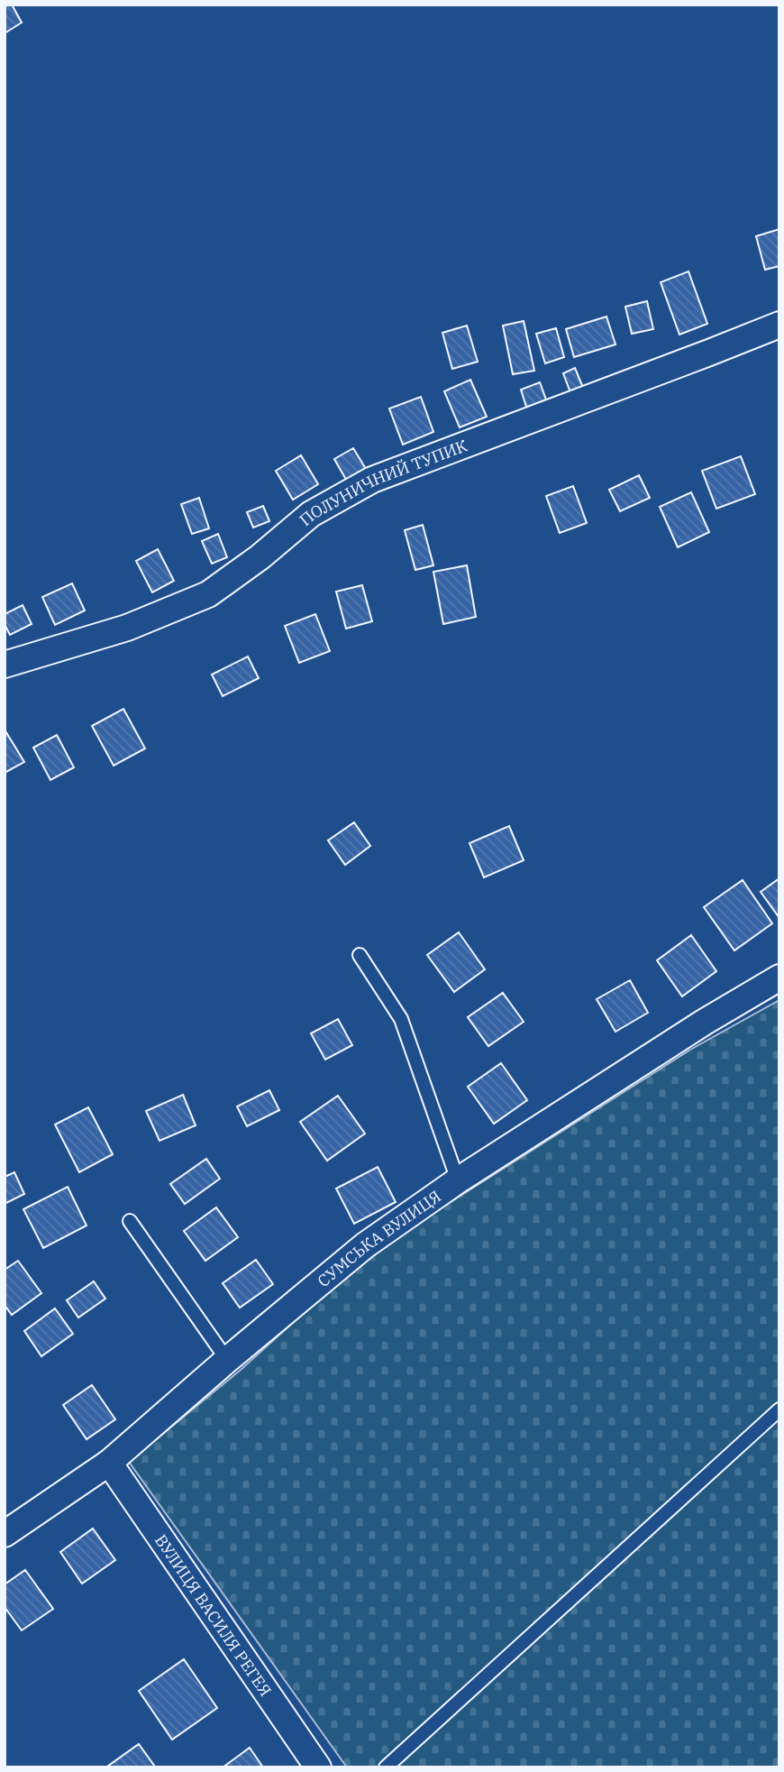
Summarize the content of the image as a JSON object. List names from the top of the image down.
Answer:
{
  "streets": {
    "street": ["ПОЛУНИЧНИЙ ТУПИК", "СУМСЬКА ВУЛИЦЯ", "ВУЛИЦЯ ВАСИЛЯ РЕГЕЯ"]
  },
  "crossings": [
    ["СУМСЬКА ВУЛИЦЯ", "ВУЛИЦЯ ВАСИЛЯ РЕГЕЯ"]
  ]
}
